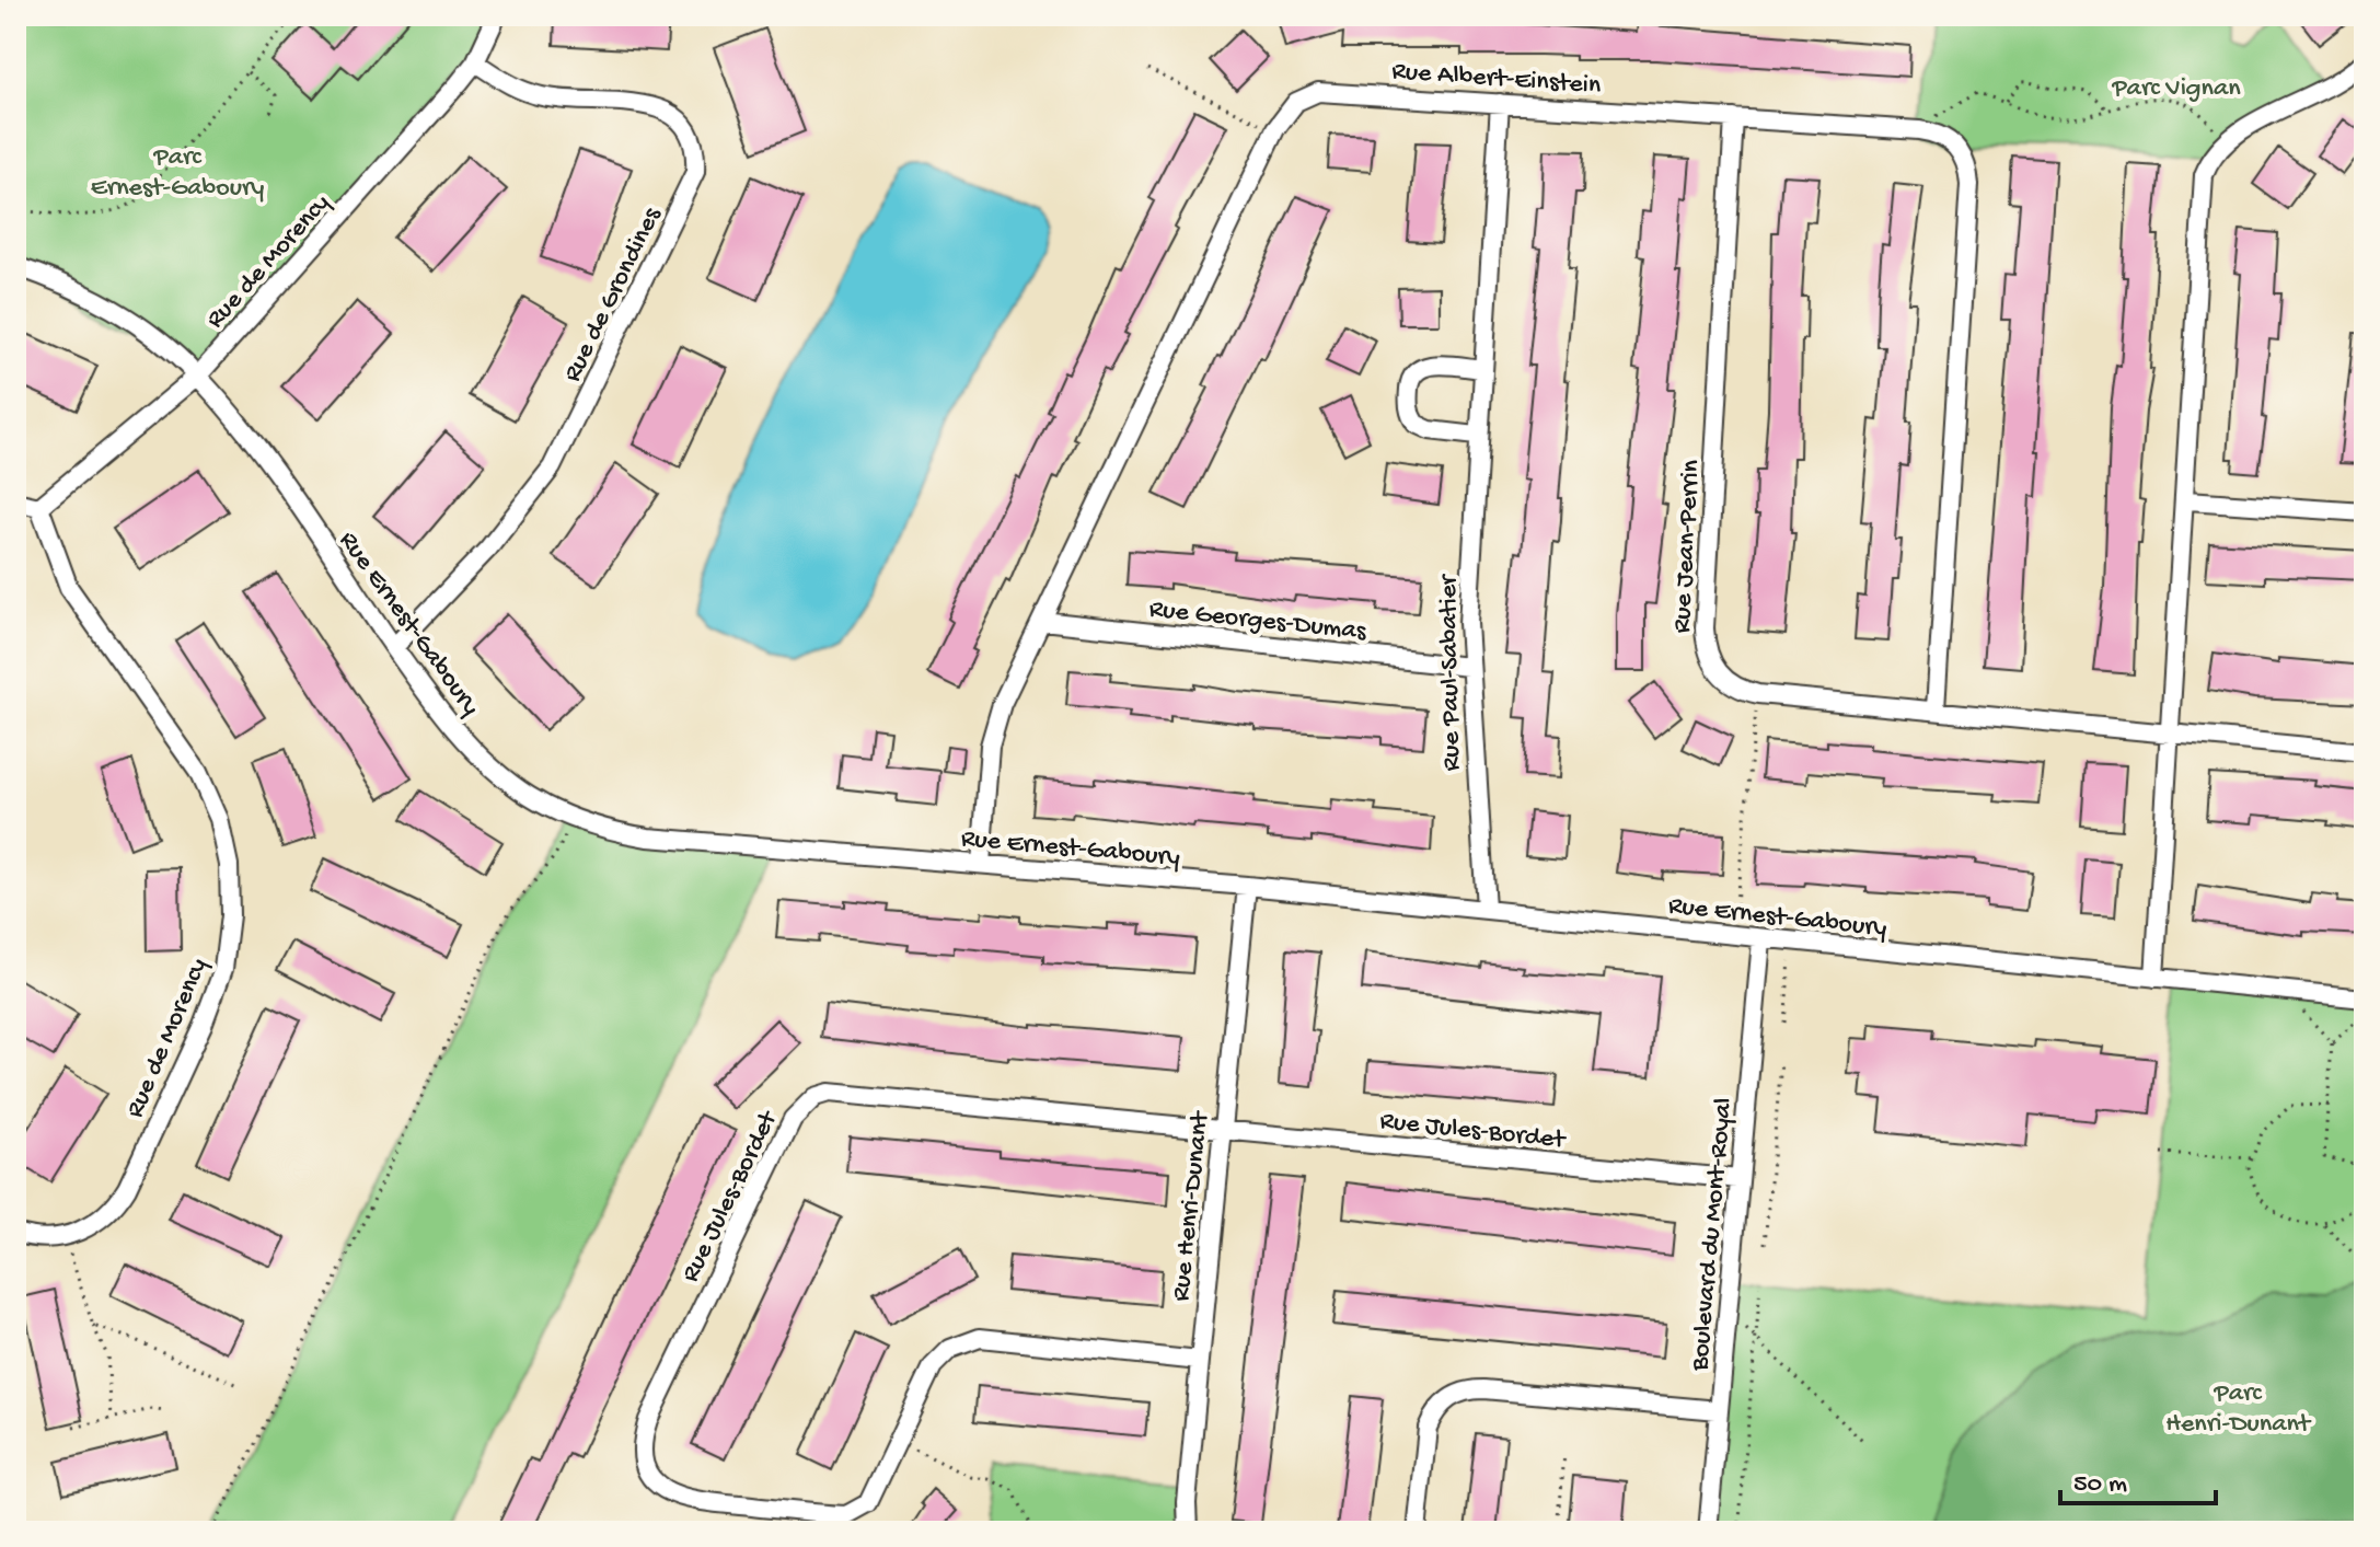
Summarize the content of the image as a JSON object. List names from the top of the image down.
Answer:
{
  "streets": {
    "street": [
      "Rue Albert-Einstein",
      "Rue de Morency",
      "Rue de Grondines",
      "Rue Jean-Perrin",
      "Rue Georges-Dumas",
      "Rue Ernest-Gaboury",
      "Rue Paul-Sabatier",
      "Rue Jules-Bordet",
      "Rue Henri-Dunant",
      "Boulevard du Mont-Royal"
    ]
  },
  "crossings": [
    ["Rue Albert-Einstein", "Rue Jean-Perrin"],
    ["Rue Albert-Einstein", "Rue Georges-Dumas"],
    ["Rue Albert-Einstein", "Rue Ernest-Gaboury"],
    ["Rue Albert-Einstein", "Rue Paul-Sabatier"],
    ["Rue de Morency", "Rue de Grondines"],
    ["Rue de Morency", "Rue Ernest-Gaboury"],
    ["Rue de Grondines", "Rue Ernest-Gaboury"],
    ["Rue Georges-Dumas", "Rue Paul-Sabatier"],
    ["Rue Ernest-Gaboury", "Rue Paul-Sabatier"],
    ["Rue Ernest-Gaboury", "Rue Henri-Dunant"],
    ["Rue Ernest-Gaboury", "Boulevard du Mont-Royal"],
    ["Rue Jules-Bordet", "Rue Henri-Dunant"],
    ["Rue Jules-Bordet", "Boulevard du Mont-Royal"]
  ],
  "parks": ["Parc Vignan", "Parc Ernest-Gaboury", "Parc Henri-Dunant"],
  "scale_bar": "50 m"
}
